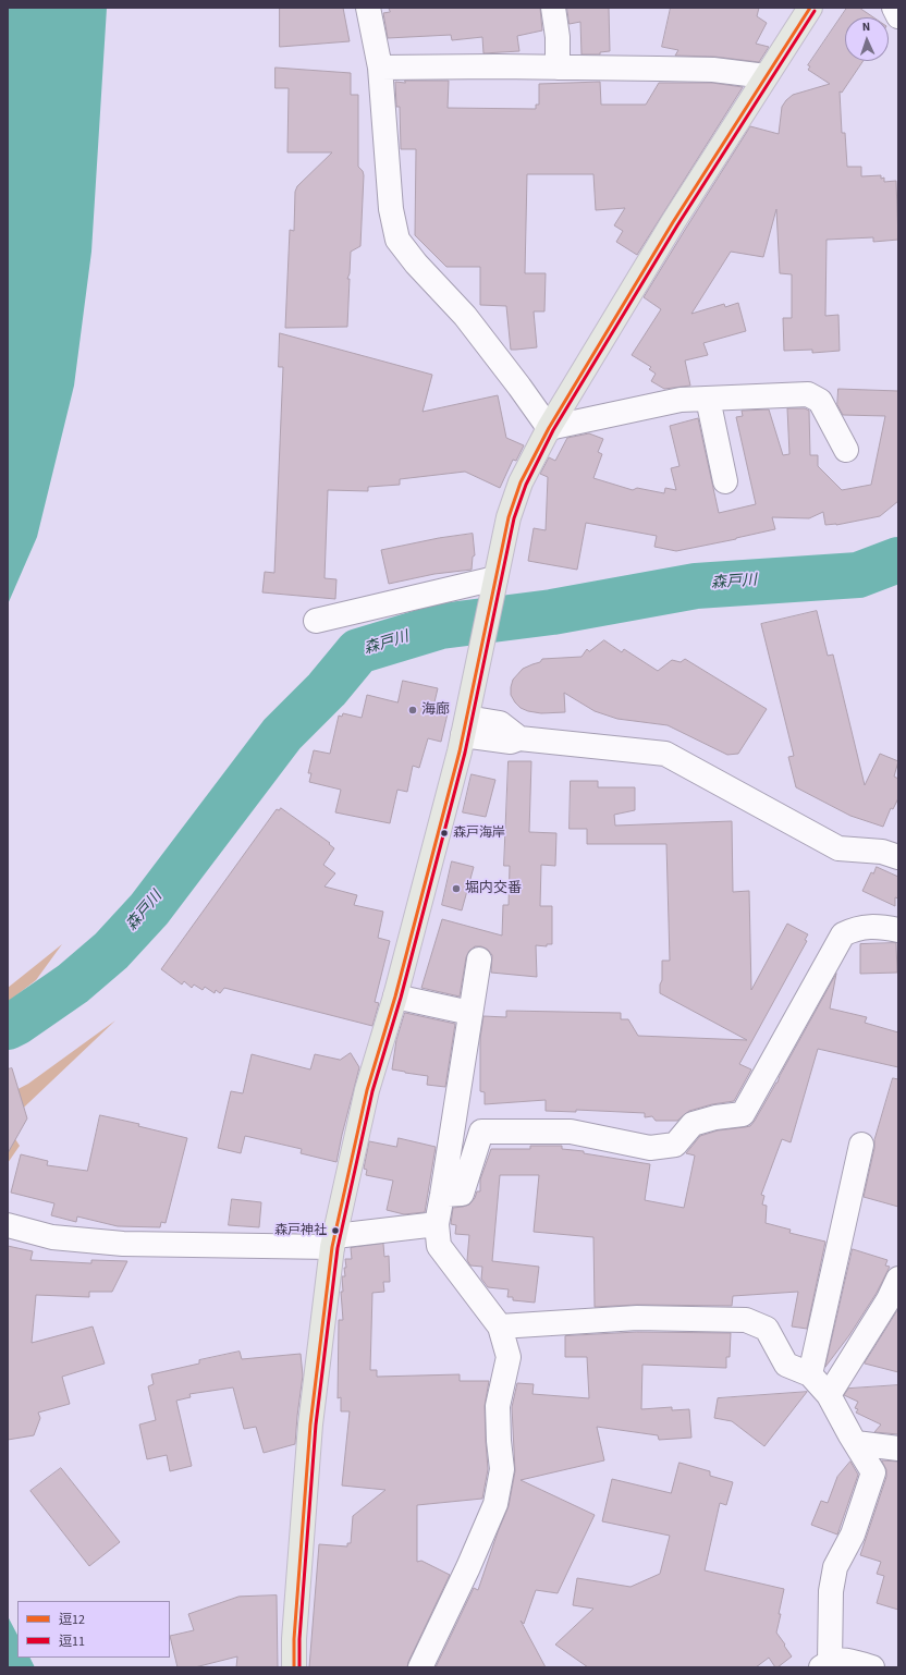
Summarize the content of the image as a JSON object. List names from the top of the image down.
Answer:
{
  "water": ["森戸川"],
  "places": [
    "海廊",
    "森戸海岸",
    "堀内交番",
    "森戸神社"
  ],
  "lines": ["transit line 逗12", "transit line 逗11"],
  "legend": ["逗12", "逗11"],
  "north": "top"
}
